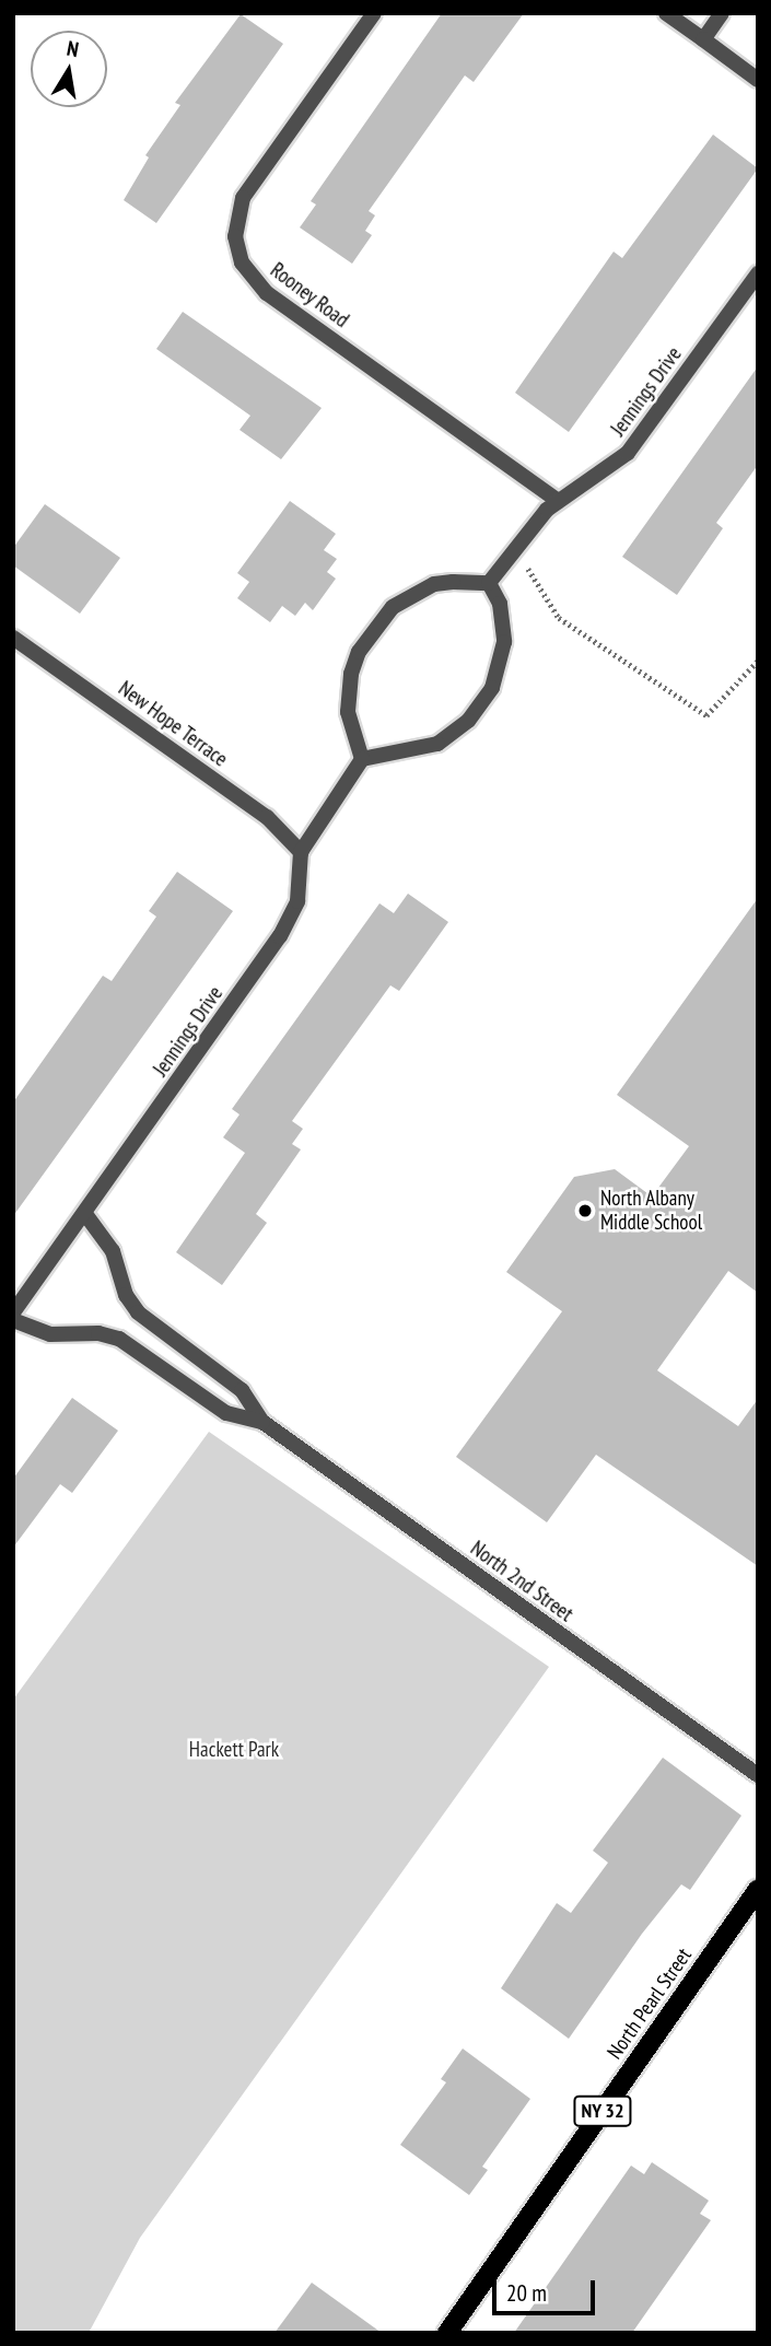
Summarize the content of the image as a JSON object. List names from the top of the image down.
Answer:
{
  "streets": {
    "main road": ["North Pearl Street", "NY 32"],
    "street": [
      "Rooney Road",
      "Jennings Drive",
      "New Hope Terrace",
      "North 2nd Street"
    ]
  },
  "crossings": [
    ["Rooney Road", "Jennings Drive"],
    ["Jennings Drive", "New Hope Terrace"],
    ["Jennings Drive", "North 2nd Street"]
  ],
  "parks": ["Hackett Park"],
  "places": ["North Albany Middle School"],
  "scale_bar": "20 m",
  "north": "top"
}
